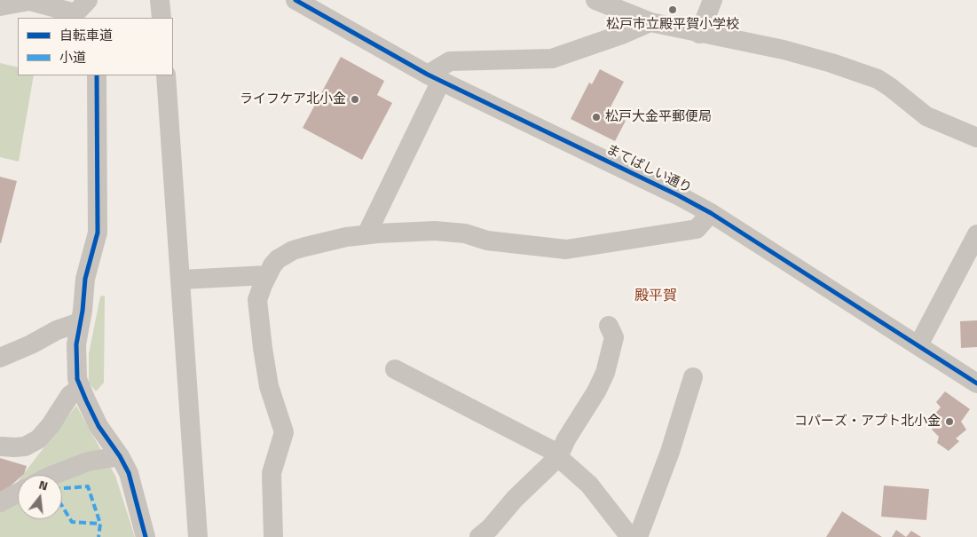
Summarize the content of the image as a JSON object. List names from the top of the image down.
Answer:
{
  "streets": {
    "street": ["まてばしい通り"]
  },
  "districts": ["殿平賀"],
  "places": [
    "松戸市立殿平賀小学校",
    "ライフケア北小金",
    "松戸大金平郵便局",
    "コパーズ・アプト北小金"
  ],
  "legend": ["自転車道", "小道"],
  "north": "top"
}
